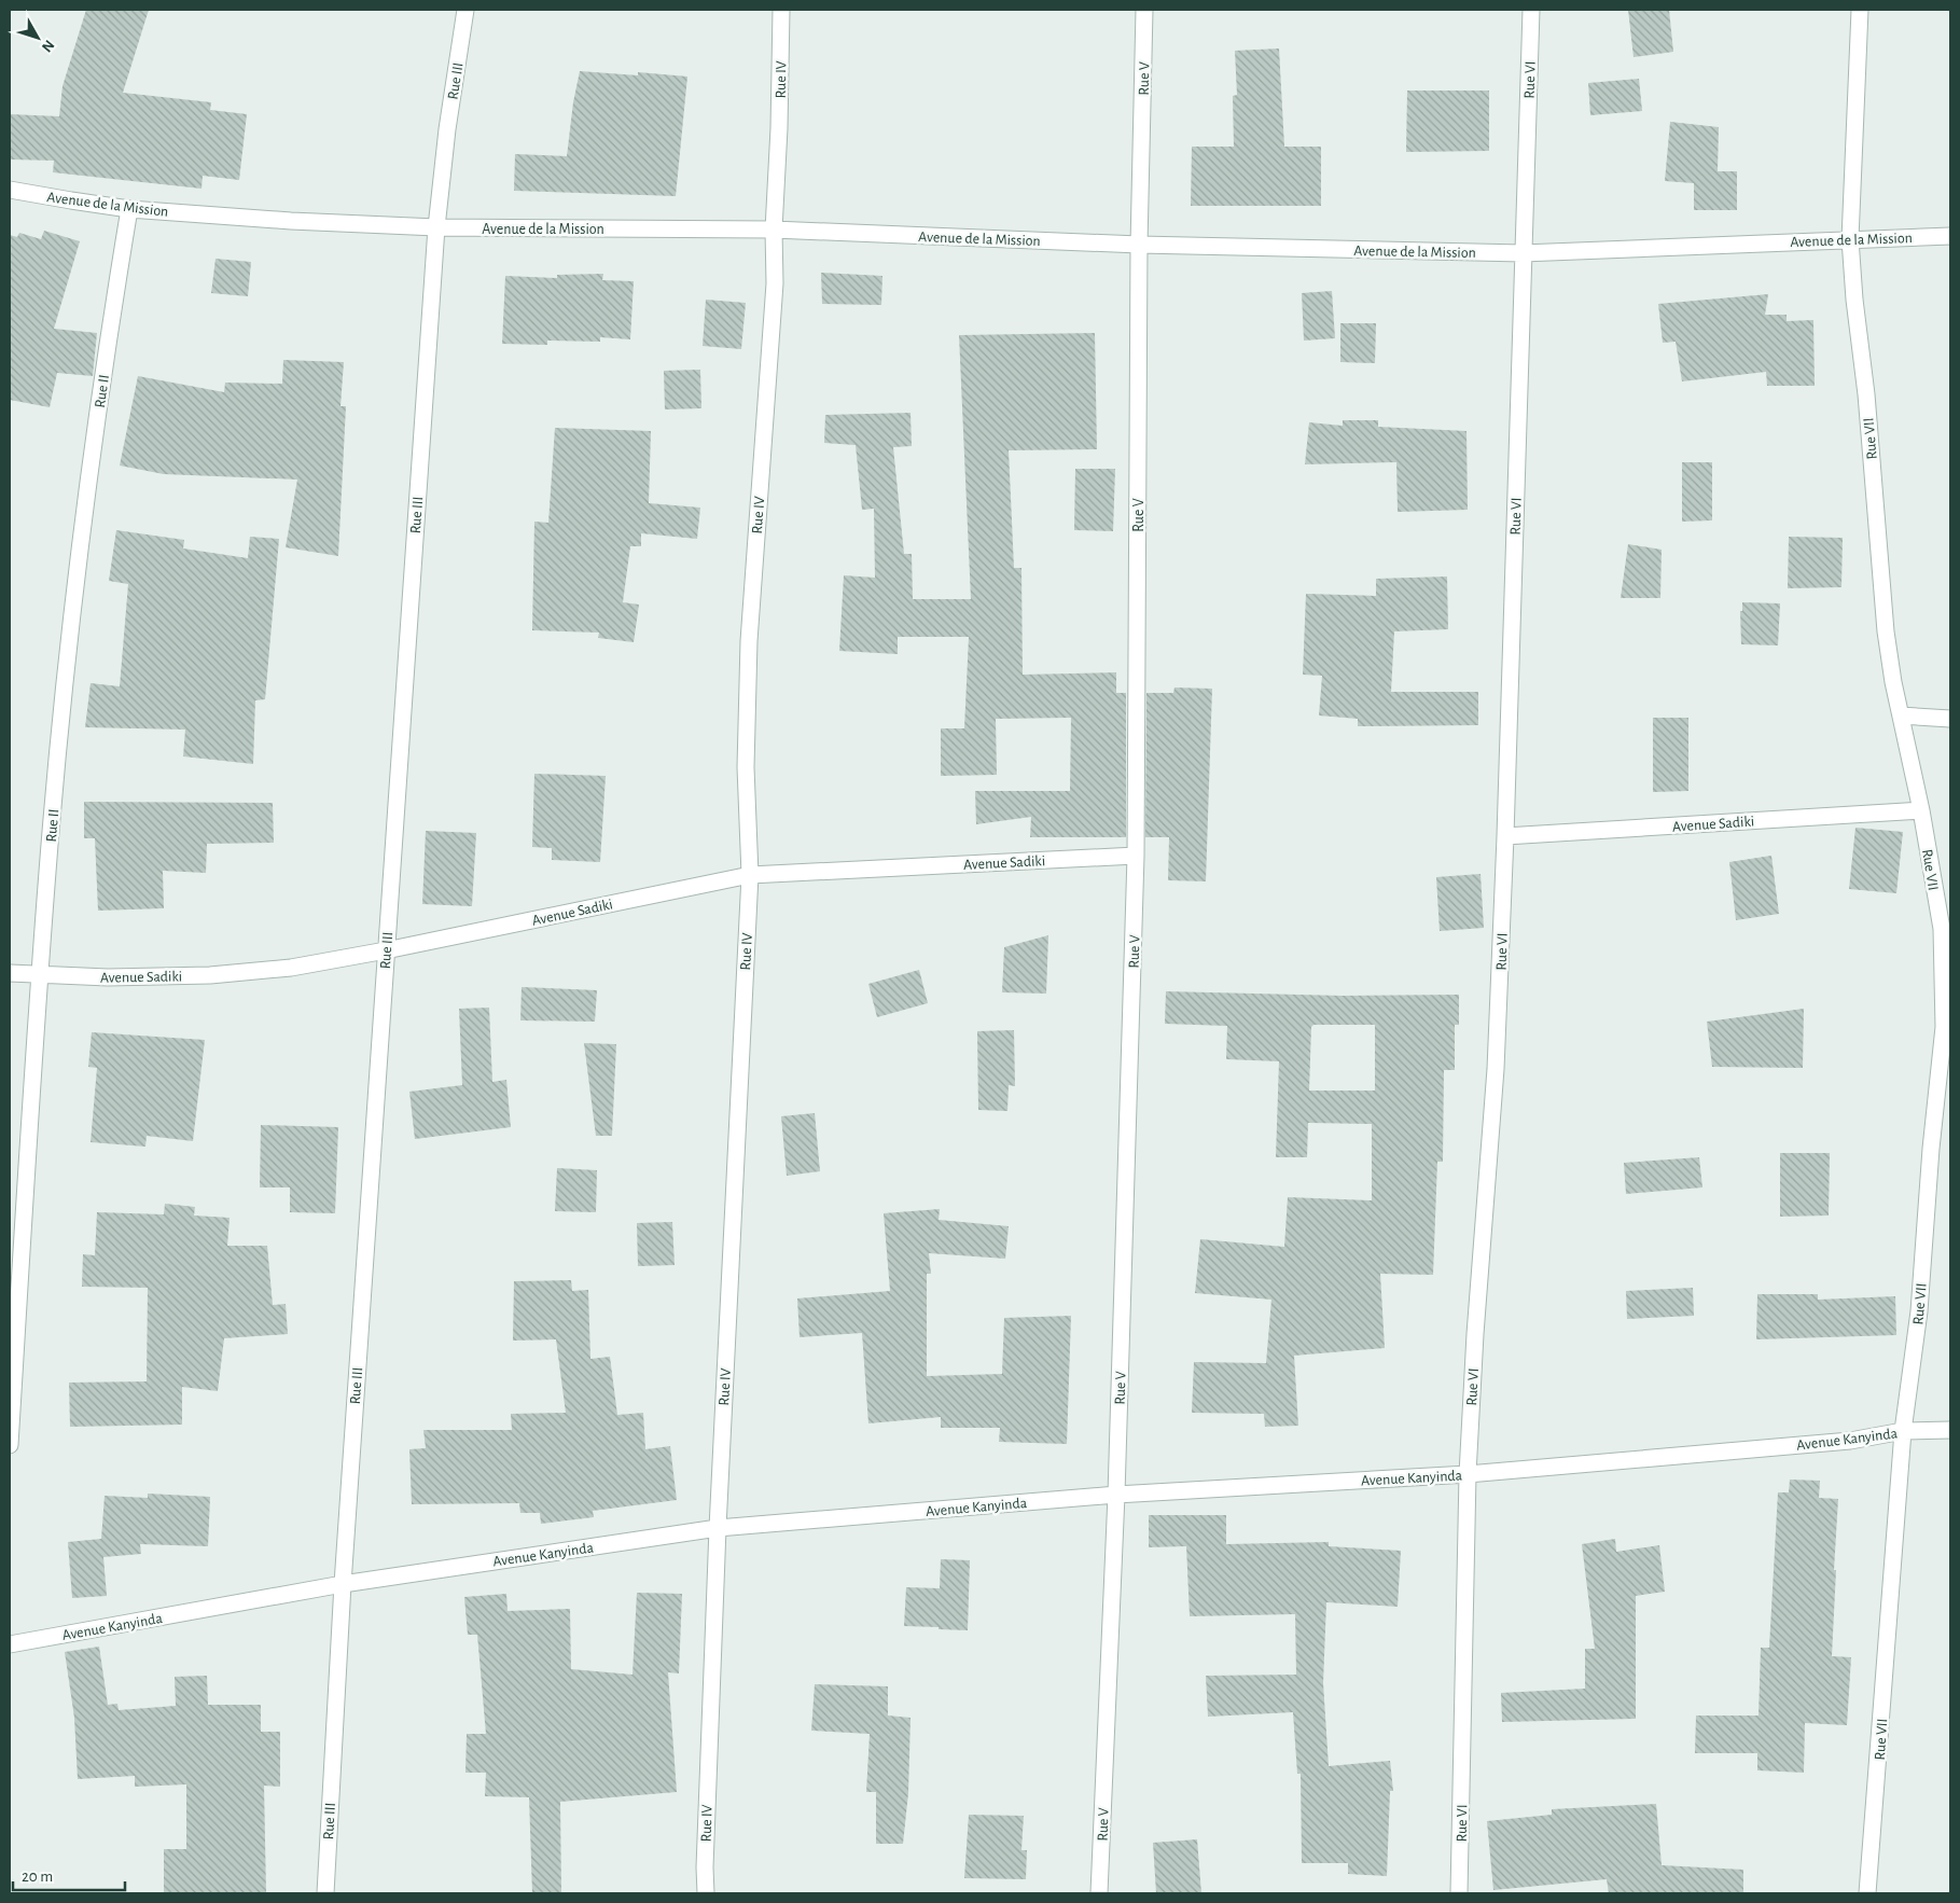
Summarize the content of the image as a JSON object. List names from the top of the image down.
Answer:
{
  "streets": {
    "street": [
      "Rue V",
      "Rue IV",
      "Rue VI",
      "Rue III",
      "Avenue de la Mission",
      "Rue II",
      "Rue VII",
      "Avenue Sadiki",
      "Avenue Kanyinda"
    ]
  },
  "crossings": [
    ["Rue V", "Avenue de la Mission"],
    ["Rue V", "Avenue Sadiki"],
    ["Rue V", "Avenue Kanyinda"],
    ["Rue IV", "Avenue de la Mission"],
    ["Rue IV", "Avenue Sadiki"],
    ["Rue IV", "Avenue Kanyinda"],
    ["Rue VI", "Avenue de la Mission"],
    ["Rue VI", "Avenue Sadiki"],
    ["Rue VI", "Avenue Kanyinda"],
    ["Rue III", "Avenue de la Mission"],
    ["Rue III", "Avenue Sadiki"],
    ["Rue III", "Avenue Kanyinda"],
    ["Avenue de la Mission", "Rue II"],
    ["Avenue de la Mission", "Rue VII"],
    ["Rue II", "Avenue Sadiki"],
    ["Rue VII", "Avenue Sadiki"],
    ["Rue VII", "Avenue Kanyinda"]
  ],
  "scale_bar": "20 m",
  "north": "bottom right"
}
